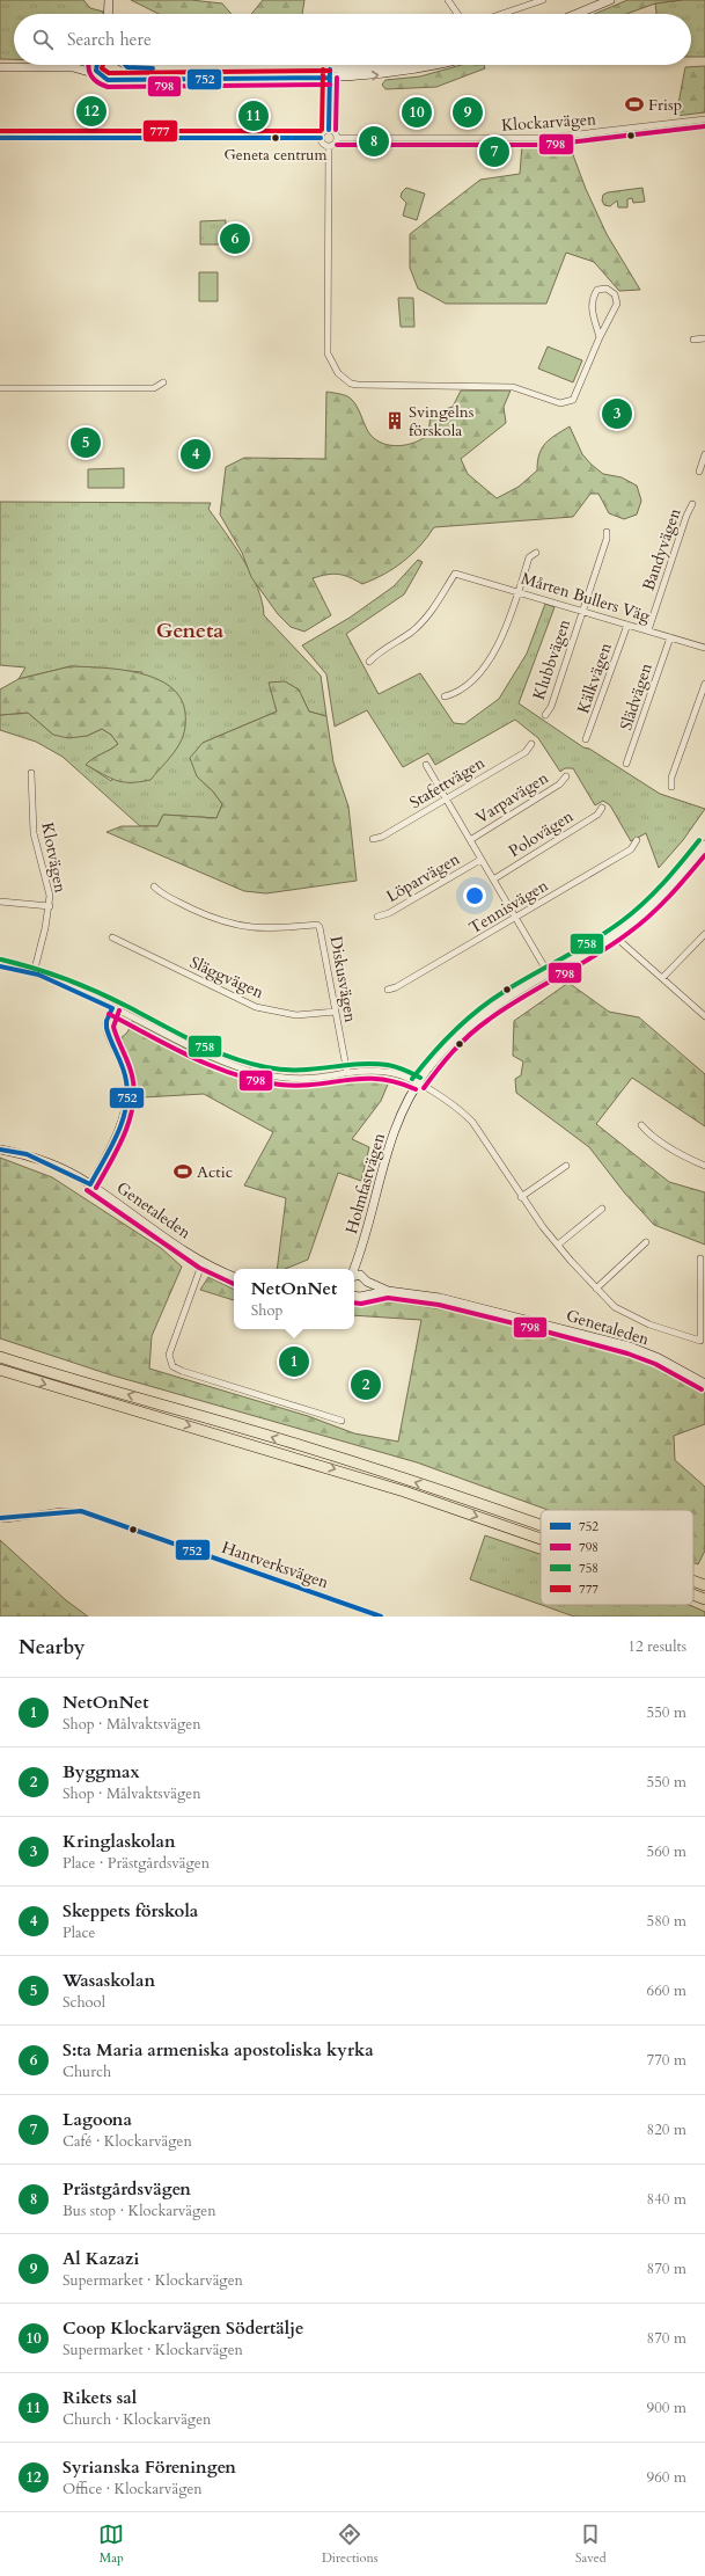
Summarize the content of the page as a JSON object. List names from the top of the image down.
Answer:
{
  "streets": {
    "main road": ["Holmfastvägen", "Genetaleden"],
    "street": [
      "Klockarvägen",
      "Bandyvägen",
      "Mårten Bullers Väg",
      "Klubbvägen",
      "Kälkvägen",
      "Slädvägen",
      "Stafettvägen",
      "Varpavägen",
      "Polovägen",
      "Klotvägen",
      "Löparvägen",
      "Tennisvägen",
      "Släggvägen",
      "Diskusvägen",
      "Hantverksvägen"
    ]
  },
  "crossings": [
    ["Bandyvägen", "Mårten Bullers Väg"],
    ["Mårten Bullers Väg", "Klubbvägen"],
    ["Mårten Bullers Väg", "Kälkvägen"],
    ["Mårten Bullers Väg", "Slädvägen"],
    ["Släggvägen", "Diskusvägen"],
    ["Holmfastvägen", "Genetaleden"]
  ],
  "districts": ["Geneta"],
  "places": {
    "sports": ["Frisp", "Actic"],
    "other": ["Geneta centrum"],
    "building": ["Svingelns förskola"]
  },
  "lines": [
    "transit line 752",
    "transit line 798",
    "transit line 777",
    "transit line 758"
  ],
  "legend": [
    "752",
    "798",
    "758",
    "777"
  ],
  "page": {
    "search": "Search here",
    "pins": [
      "12",
      "9",
      "10",
      "11",
      "8",
      "7",
      "6",
      "3",
      "5",
      "4",
      "1",
      "2"
    ],
    "popup": ["NetOnNet", "Shop"],
    "heading": ["Nearby", "12 results"],
    "list": [
      {
        "mark": "1",
        "name": "NetOnNet",
        "note": "Shop · Målvaktsvägen",
        "value": "550 m"
      },
      {
        "mark": "2",
        "name": "Byggmax",
        "note": "Shop · Målvaktsvägen",
        "value": "550 m"
      },
      {
        "mark": "3",
        "name": "Kringlaskolan",
        "note": "Place · Prästgårdsvägen",
        "value": "560 m"
      },
      {
        "mark": "4",
        "name": "Skeppets förskola",
        "note": "Place",
        "value": "580 m"
      },
      {
        "mark": "5",
        "name": "Wasaskolan",
        "note": "School",
        "value": "660 m"
      },
      {
        "mark": "6",
        "name": "S:ta Maria armeniska apostoliska kyrka",
        "note": "Church",
        "value": "770 m"
      },
      {
        "mark": "7",
        "name": "Lagoona",
        "note": "Café · Klockarvägen",
        "value": "820 m"
      },
      {
        "mark": "8",
        "name": "Prästgårdsvägen",
        "note": "Bus stop · Klockarvägen",
        "value": "840 m"
      },
      {
        "mark": "9",
        "name": "Al Kazazi",
        "note": "Supermarket · Klockarvägen",
        "value": "870 m"
      },
      {
        "mark": "10",
        "name": "Coop Klockarvägen Södertälje",
        "note": "Supermarket · Klockarvägen",
        "value": "870 m"
      },
      {
        "mark": "11",
        "name": "Rikets sal",
        "note": "Church · Klockarvägen",
        "value": "900 m"
      },
      {
        "mark": "12",
        "name": "Syrianska Föreningen",
        "note": "Office · Klockarvägen",
        "value": "960 m"
      }
    ],
    "nav": ["Map", "Directions", "Saved"]
  }
}
